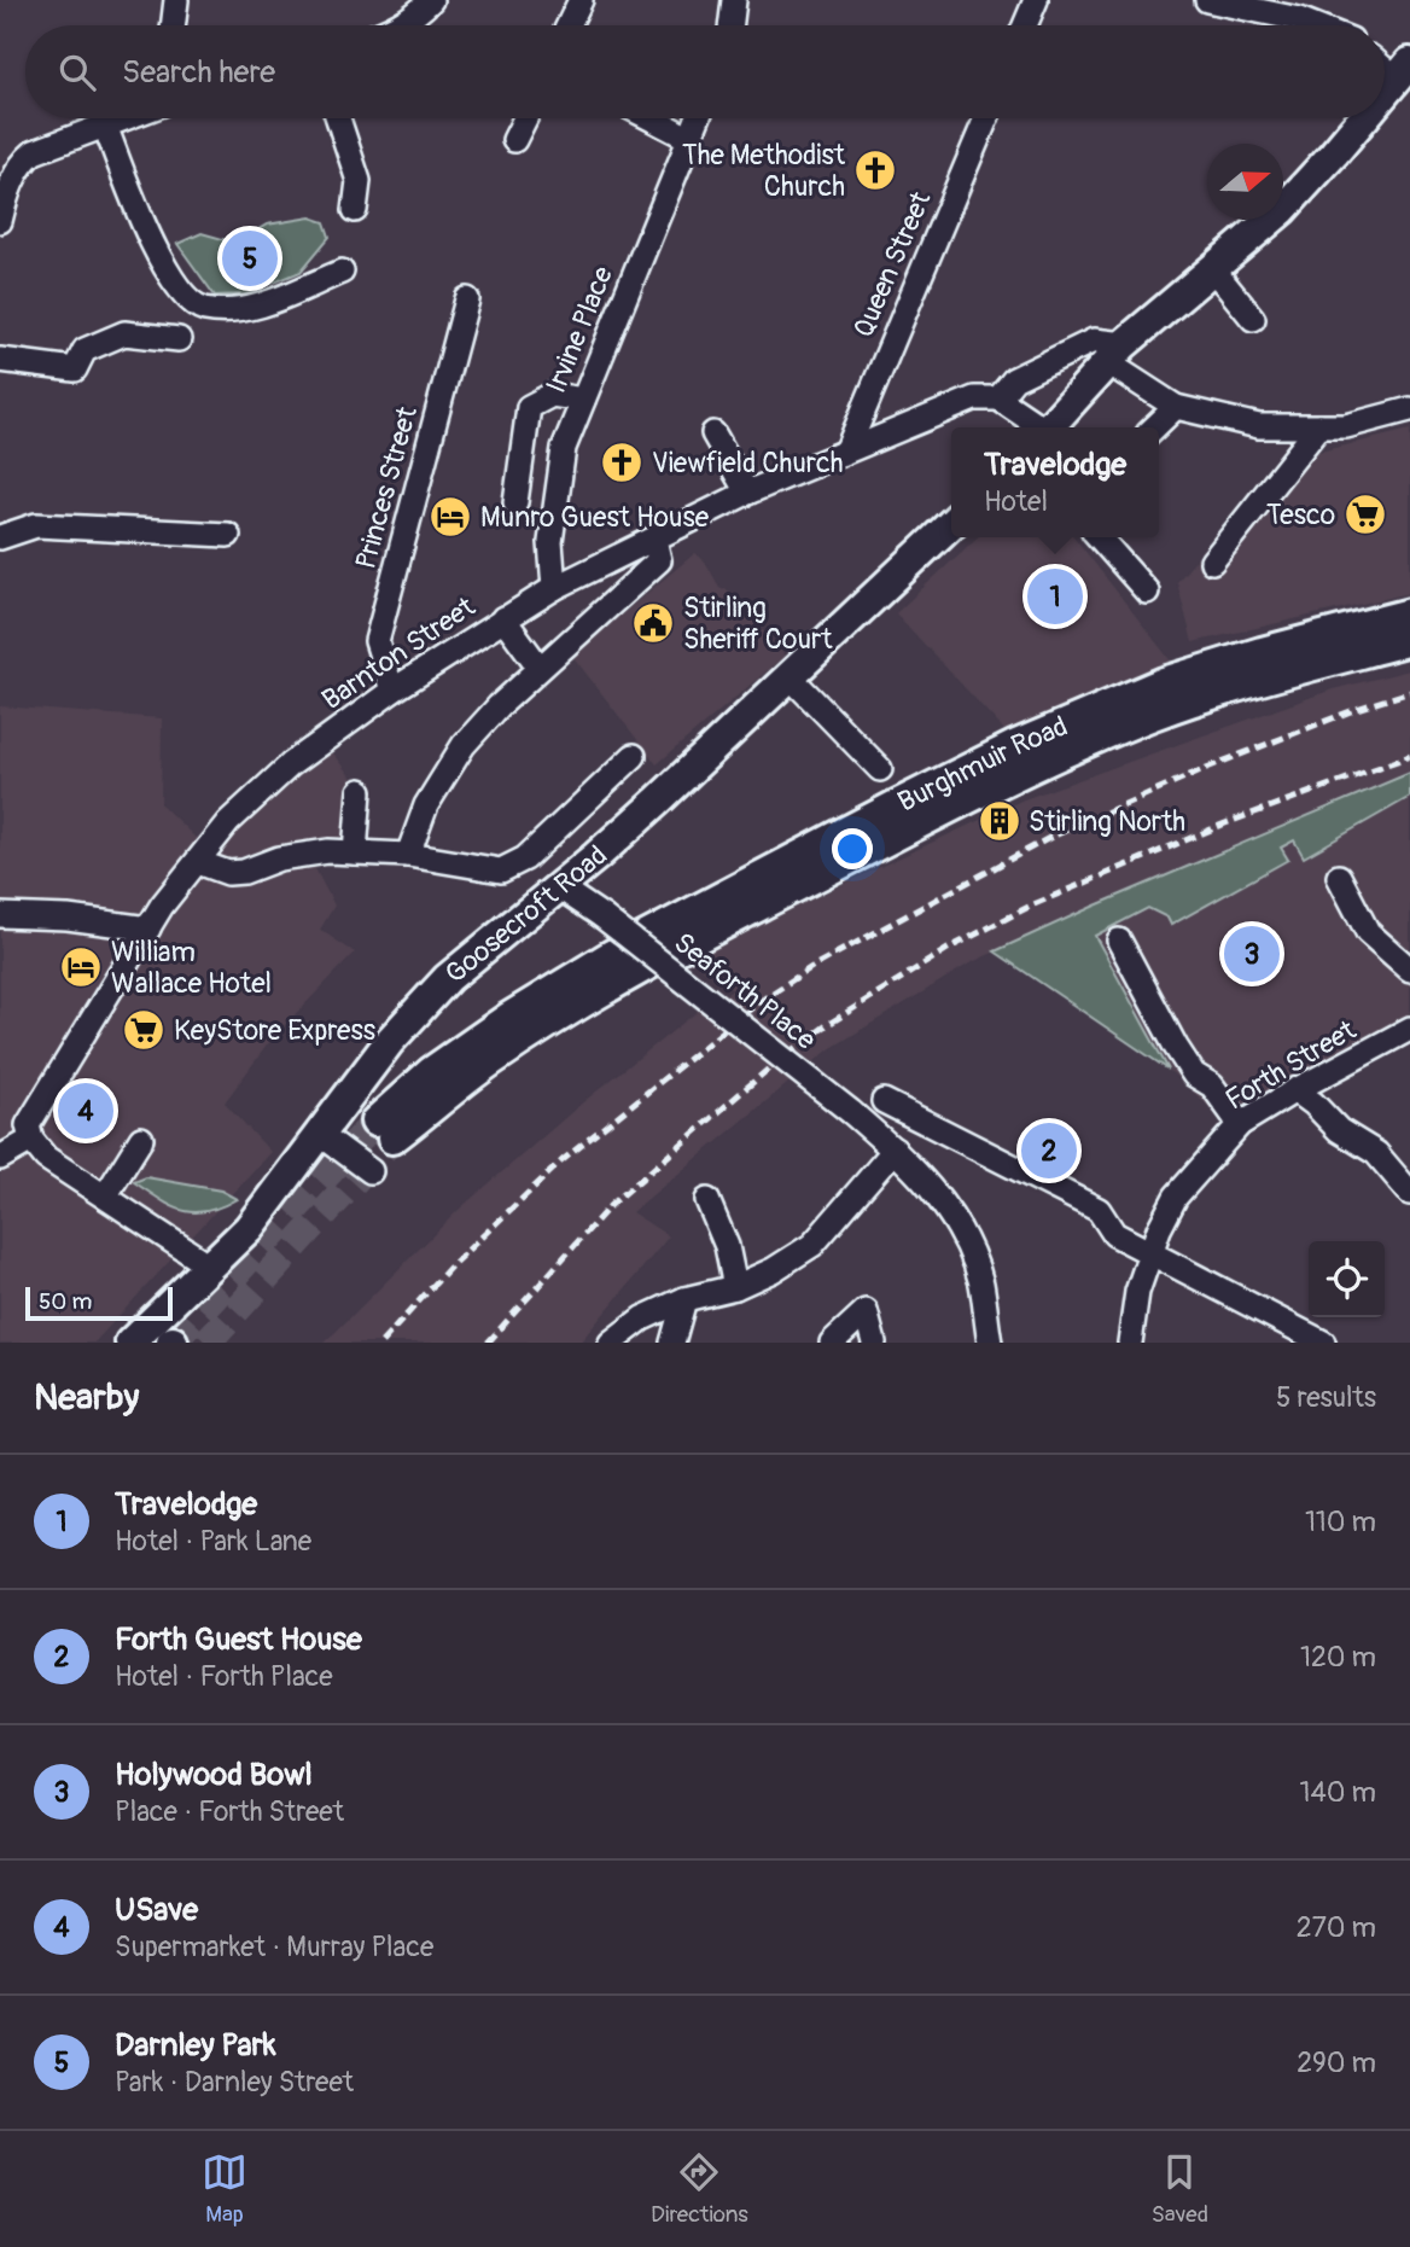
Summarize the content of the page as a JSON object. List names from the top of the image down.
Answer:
{
  "streets": {
    "main road": ["Burghmuir Road", "Goosecroft Road"],
    "street": [
      "Queen Street",
      "Irvine Place",
      "Princes Street",
      "Barnton Street",
      "Seaforth Place",
      "Forth Street"
    ]
  },
  "crossings": [
    ["Queen Street", "Barnton Street"],
    ["Irvine Place", "Barnton Street"],
    ["Princes Street", "Barnton Street"],
    ["Goosecroft Road", "Seaforth Place"]
  ],
  "places": {
    "church": ["The Methodist Church", "Viewfield Church"],
    "supermarket": ["Tesco", "KeyStore Express"],
    "hotel": ["Munro Guest House", "William Wallace Hotel"],
    "public building": ["Stirling Sheriff Court"],
    "building": ["Stirling North"]
  },
  "scale_bar": "50 m",
  "north": "right",
  "page": {
    "search": "Search here",
    "pins": [
      "5",
      "1",
      "3",
      "4",
      "2"
    ],
    "popup": ["Travelodge", "Hotel"],
    "scale": "50 m",
    "heading": ["Nearby", "5 results"],
    "list": [
      {
        "mark": "1",
        "name": "Travelodge",
        "note": "Hotel · Park Lane",
        "value": "110 m"
      },
      {
        "mark": "2",
        "name": "Forth Guest House",
        "note": "Hotel · Forth Place",
        "value": "120 m"
      },
      {
        "mark": "3",
        "name": "Holywood Bowl",
        "note": "Place · Forth Street",
        "value": "140 m"
      },
      {
        "mark": "4",
        "name": "USave",
        "note": "Supermarket · Murray Place",
        "value": "270 m"
      },
      {
        "mark": "5",
        "name": "Darnley Park",
        "note": "Park · Darnley Street",
        "value": "290 m"
      }
    ],
    "nav": ["Map", "Directions", "Saved"]
  }
}
